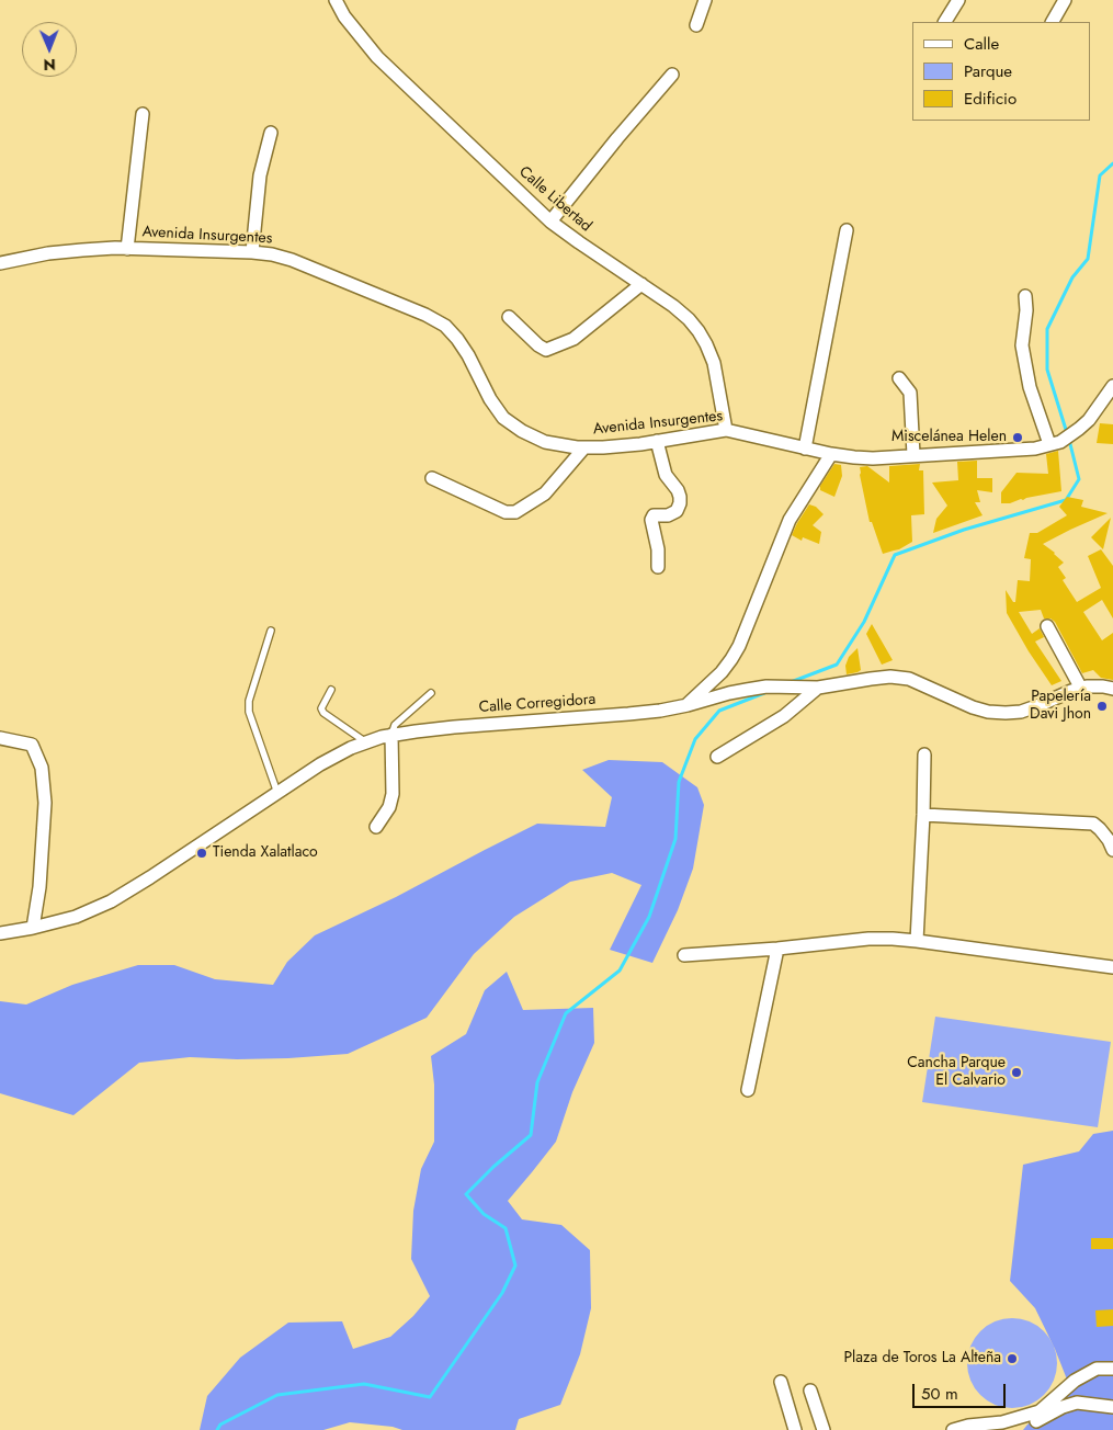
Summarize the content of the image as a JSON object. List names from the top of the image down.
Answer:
{
  "streets": {
    "street": ["Calle Libertad", "Avenida Insurgentes", "Calle Corregidora"]
  },
  "crossings": [
    ["Calle Libertad", "Avenida Insurgentes"]
  ],
  "places": [
    "Miscelánea Helen",
    "Papelería Davi Jhon",
    "Tienda Xalatlaco",
    "Cancha Parque El Calvario",
    "Plaza de Toros La Alteña"
  ],
  "legend": ["Calle", "Parque", "Edificio"],
  "scale_bar": "50 m",
  "north": "bottom"
}
